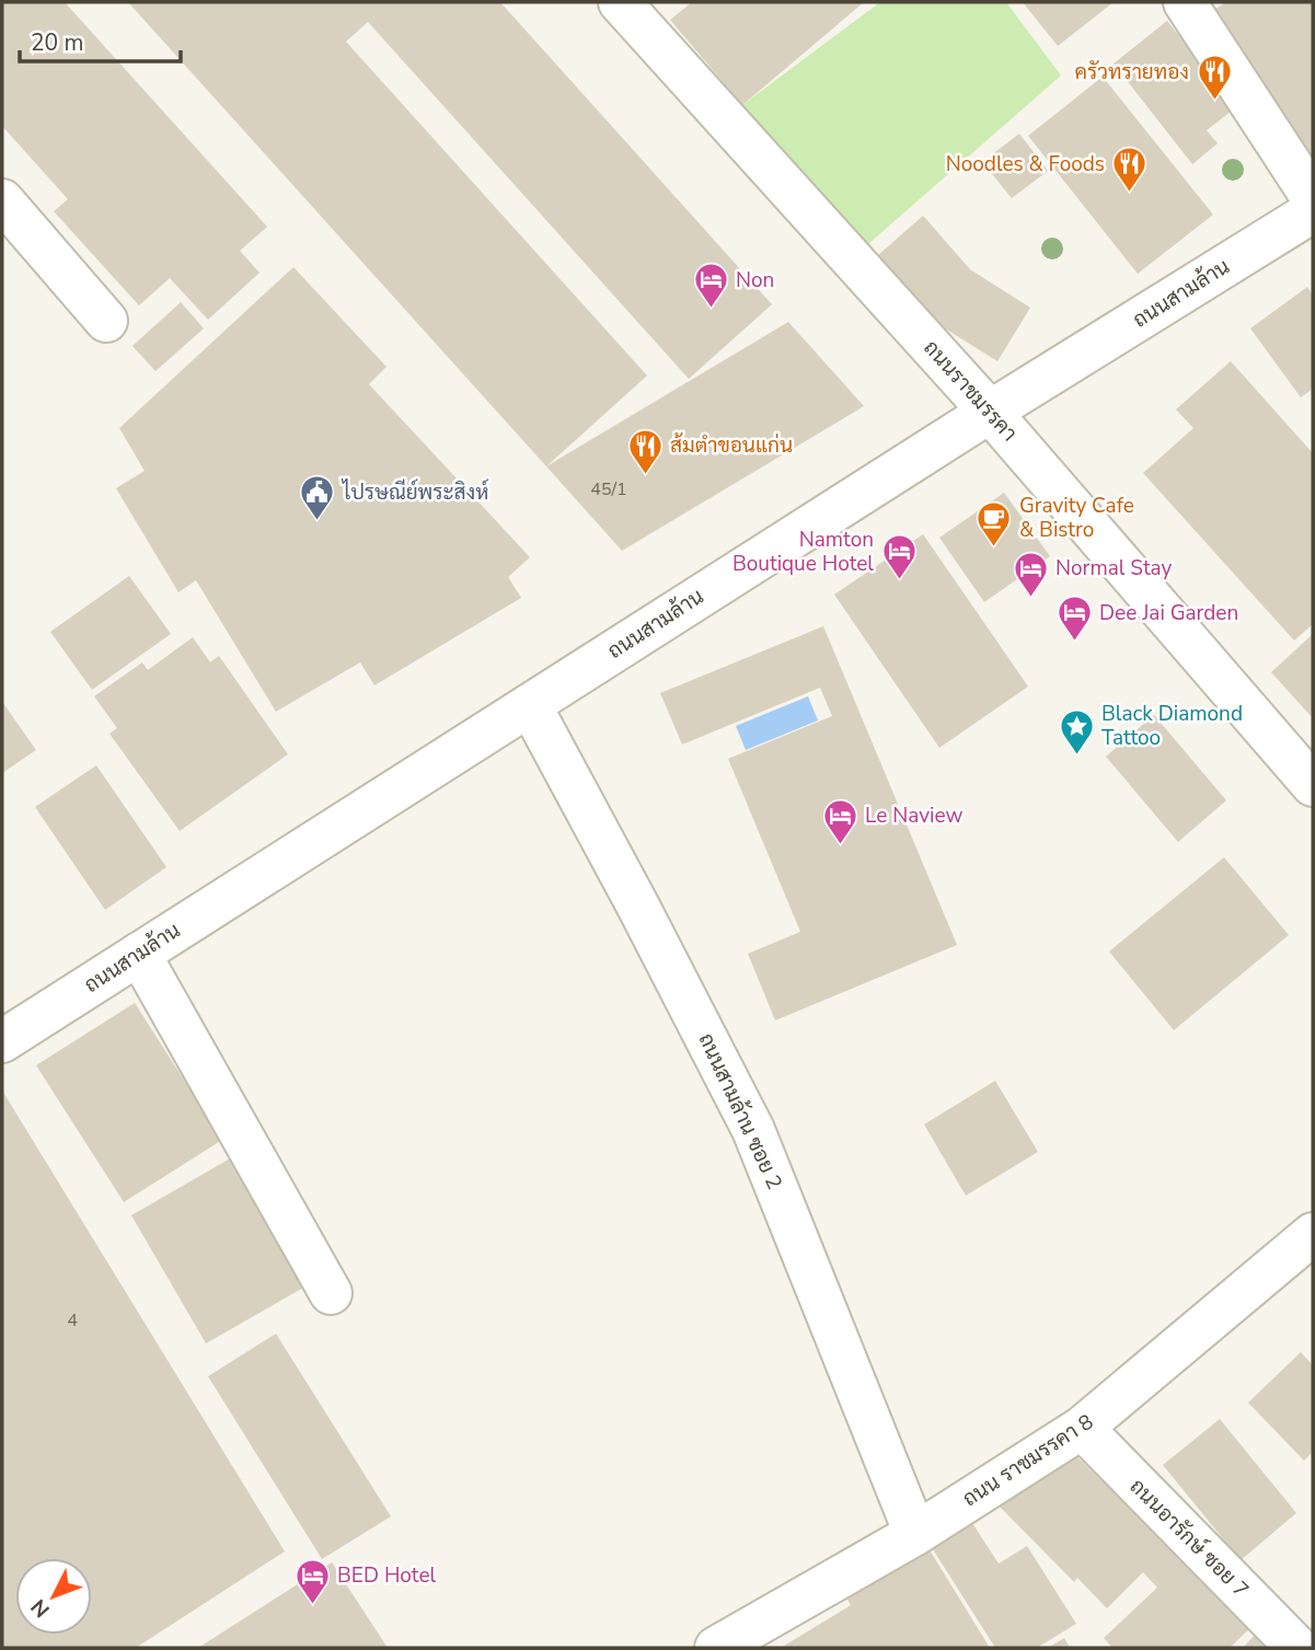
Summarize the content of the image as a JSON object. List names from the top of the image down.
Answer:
{
  "streets": {
    "street": [
      "ถนนสามล้าน",
      "ถนนราชมรรคา",
      "ถนนสามล้าน ซอย 2",
      "ถนน ราชมรรคา 8",
      "ถนนอารักษ์ ซอย 7"
    ]
  },
  "crossings": [
    ["ถนนสามล้าน", "ถนนราชมรรคา"],
    ["ถนนสามล้าน", "ถนนสามล้าน ซอย 2"],
    ["ถนนสามล้าน ซอย 2", "ถนน ราชมรรคา 8"],
    ["ถนน ราชมรรคา 8", "ถนนอารักษ์ ซอย 7"]
  ],
  "places": {
    "restaurant": ["ครัวทรายทอง", "Noodles & Foods", "ส้มตำขอนแก่น"],
    "hotel": [
      "Non",
      "Namton Boutique Hotel",
      "Normal Stay",
      "Dee Jai Garden",
      "Le Naview",
      "BED Hotel"
    ],
    "public building": ["ไปรษณีย์พระสิงห์"],
    "cafe": ["Gravity Cafe & Bistro"],
    "place": ["Black Diamond Tattoo"]
  },
  "house_numbers": ["45/1", "4"],
  "scale_bar": "20 m",
  "north": "bottom left"
}
